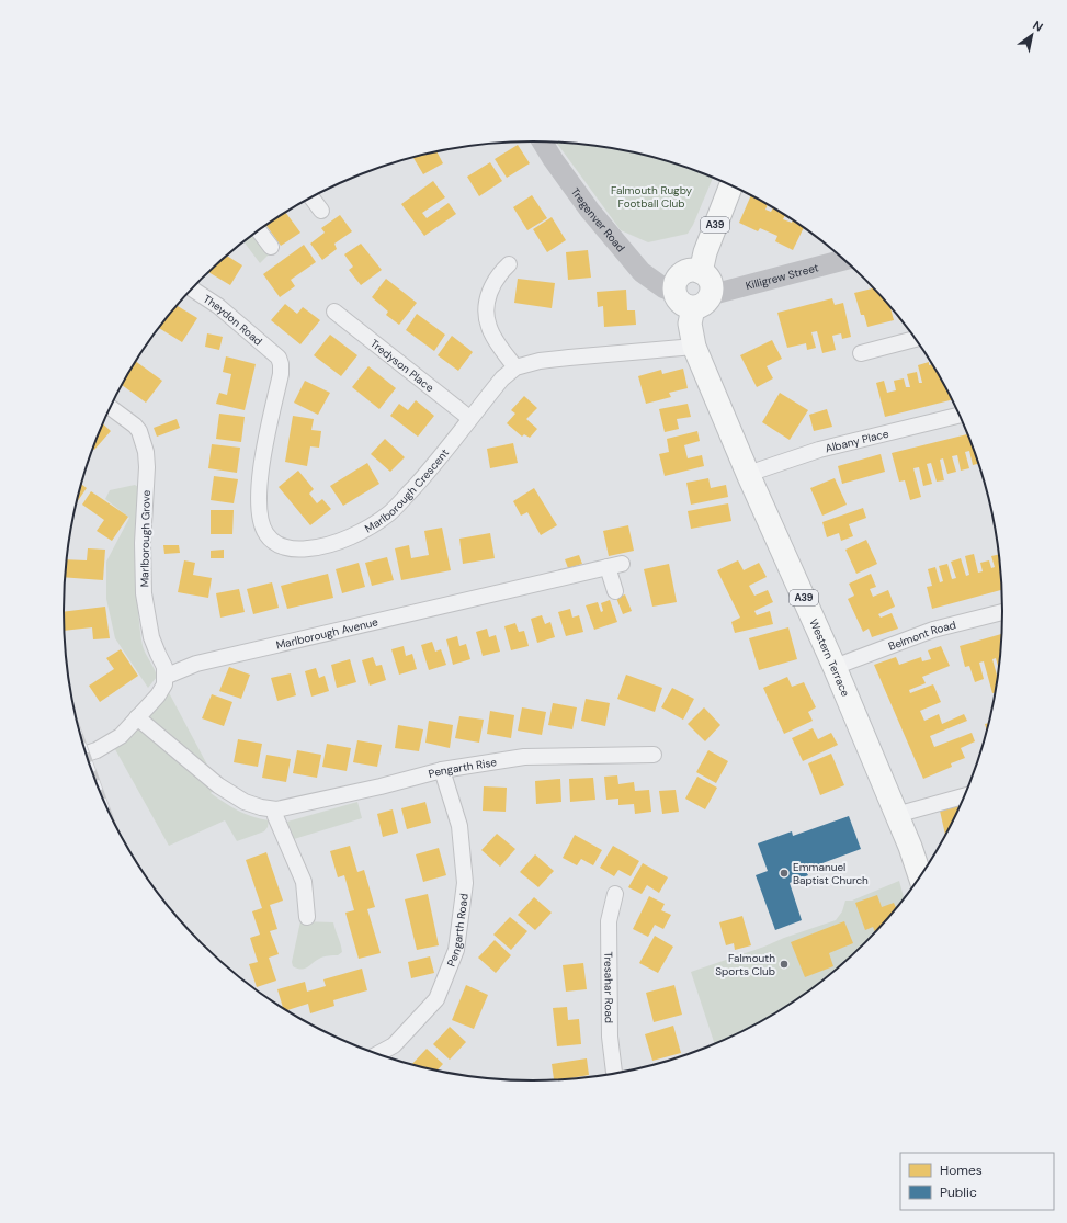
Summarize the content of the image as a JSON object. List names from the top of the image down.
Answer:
{
  "streets": {
    "main road": ["A39", "Western Terrace"],
    "street": [
      "Tregenver Road",
      "Killigrew Street",
      "Theydon Road",
      "Tredyson Place",
      "Albany Place",
      "Marlborough Crescent",
      "Marlborough Grove",
      "Marlborough Avenue",
      "Belmont Road",
      "Pengarth Rise",
      "Pengarth Road",
      "Tresahar Road"
    ]
  },
  "crossings": [
    ["Tregenver Road", "A39"],
    ["Tregenver Road", "Killigrew Street"],
    ["Tregenver Road", "Western Terrace"],
    ["A39", "Killigrew Street"],
    ["A39", "Western Terrace"],
    ["Killigrew Street", "Western Terrace"],
    ["Theydon Road", "Marlborough Crescent"],
    ["Tredyson Place", "Marlborough Crescent"],
    ["Albany Place", "Western Terrace"],
    ["Marlborough Crescent", "Western Terrace"],
    ["Marlborough Grove", "Marlborough Avenue"],
    ["Belmont Road", "Western Terrace"],
    ["Pengarth Rise", "Pengarth Road"]
  ],
  "parks": ["Falmouth Rugby Football Club"],
  "places": ["Emmanuel Baptist Church", "Falmouth Sports Club"],
  "legend": ["Homes", "Public"],
  "north": "top right"
}
